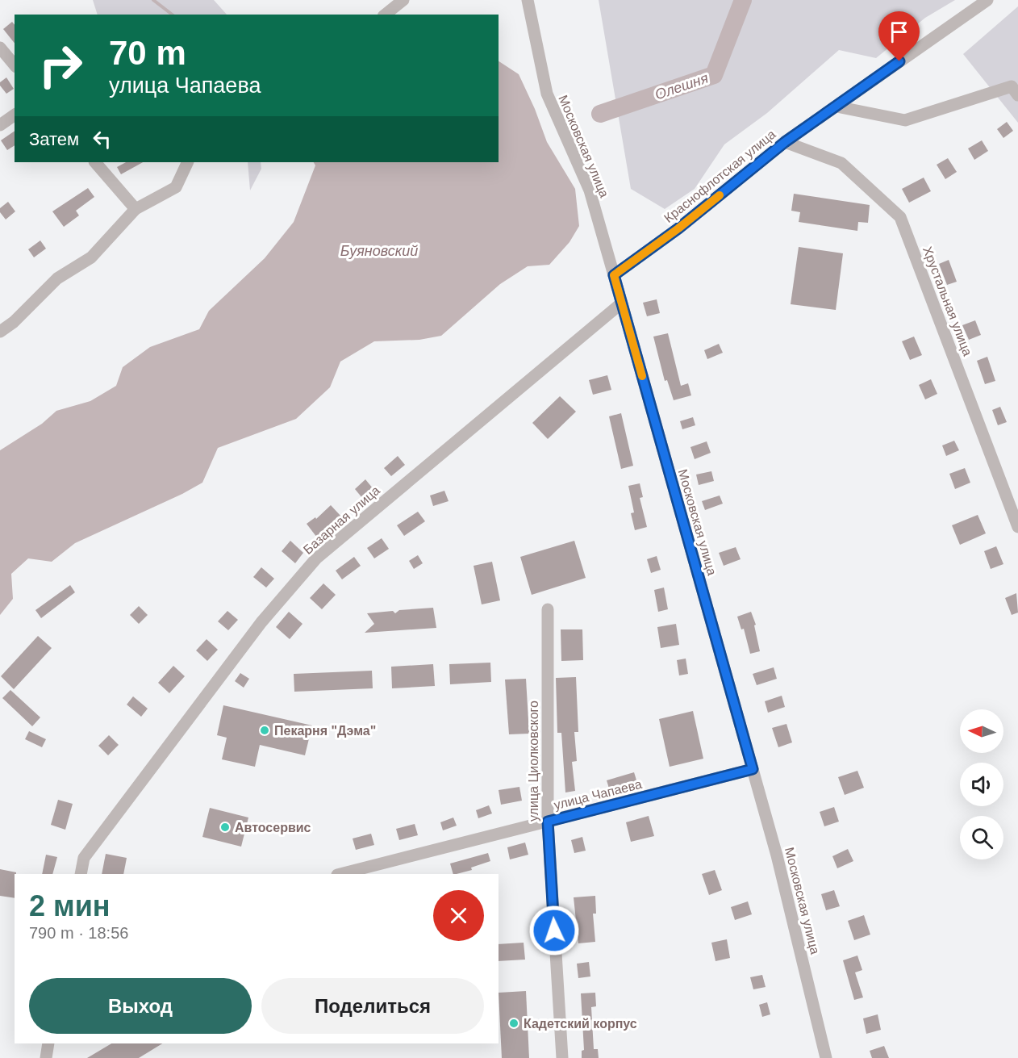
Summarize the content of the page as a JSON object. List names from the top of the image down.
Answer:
{
  "streets": {
    "street": [
      "Московская улица",
      "Краснофлотская улица",
      "Хрустальная улица",
      "Базарная улица",
      "улица Циолковского",
      "улица Чапаева"
    ]
  },
  "crossings": [
    ["Московская улица", "Краснофлотская улица"],
    ["Московская улица", "Базарная улица"],
    ["Московская улица", "улица Чапаева"],
    ["Краснофлотская улица", "Хрустальная улица"],
    ["улица Циолковского", "улица Чапаева"]
  ],
  "water": ["Олешня", "Буяновский"],
  "places": ["Пекарня \"Дэма\"", "Автосервис", "Кадетский корпус"],
  "north": "left",
  "page": {
    "turn": ["70 m", "улица Чапаева"],
    "then": "Затем",
    "heading": ["2 мин", "790 m · 18:56"],
    "buttons": ["Выход", "Поделиться"]
  }
}
